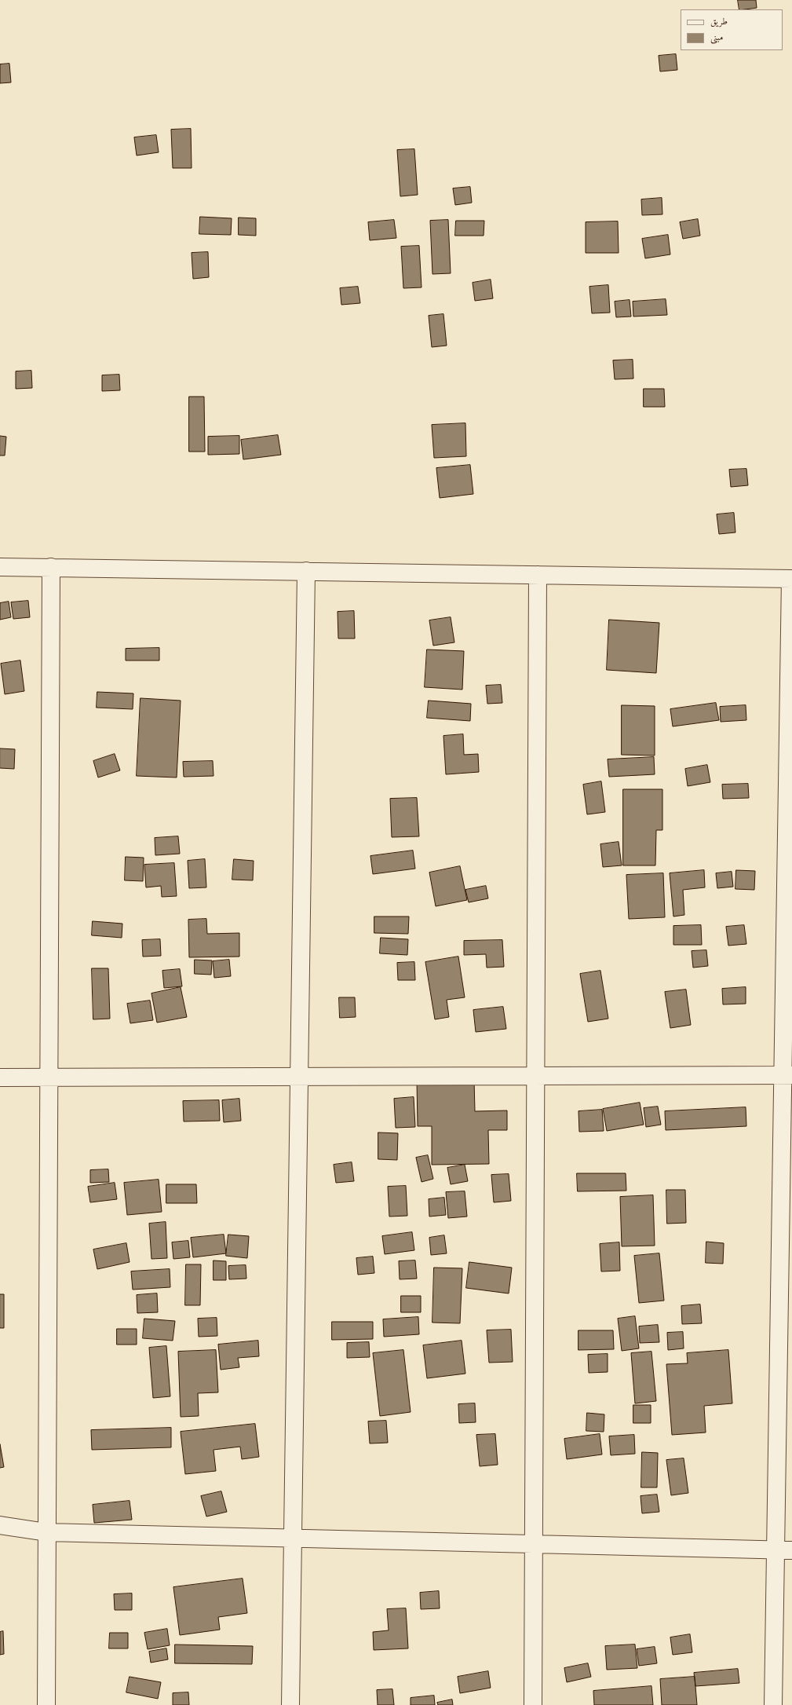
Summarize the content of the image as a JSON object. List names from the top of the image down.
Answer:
{
  "legend": ["طريق", "مبنى"]
}
